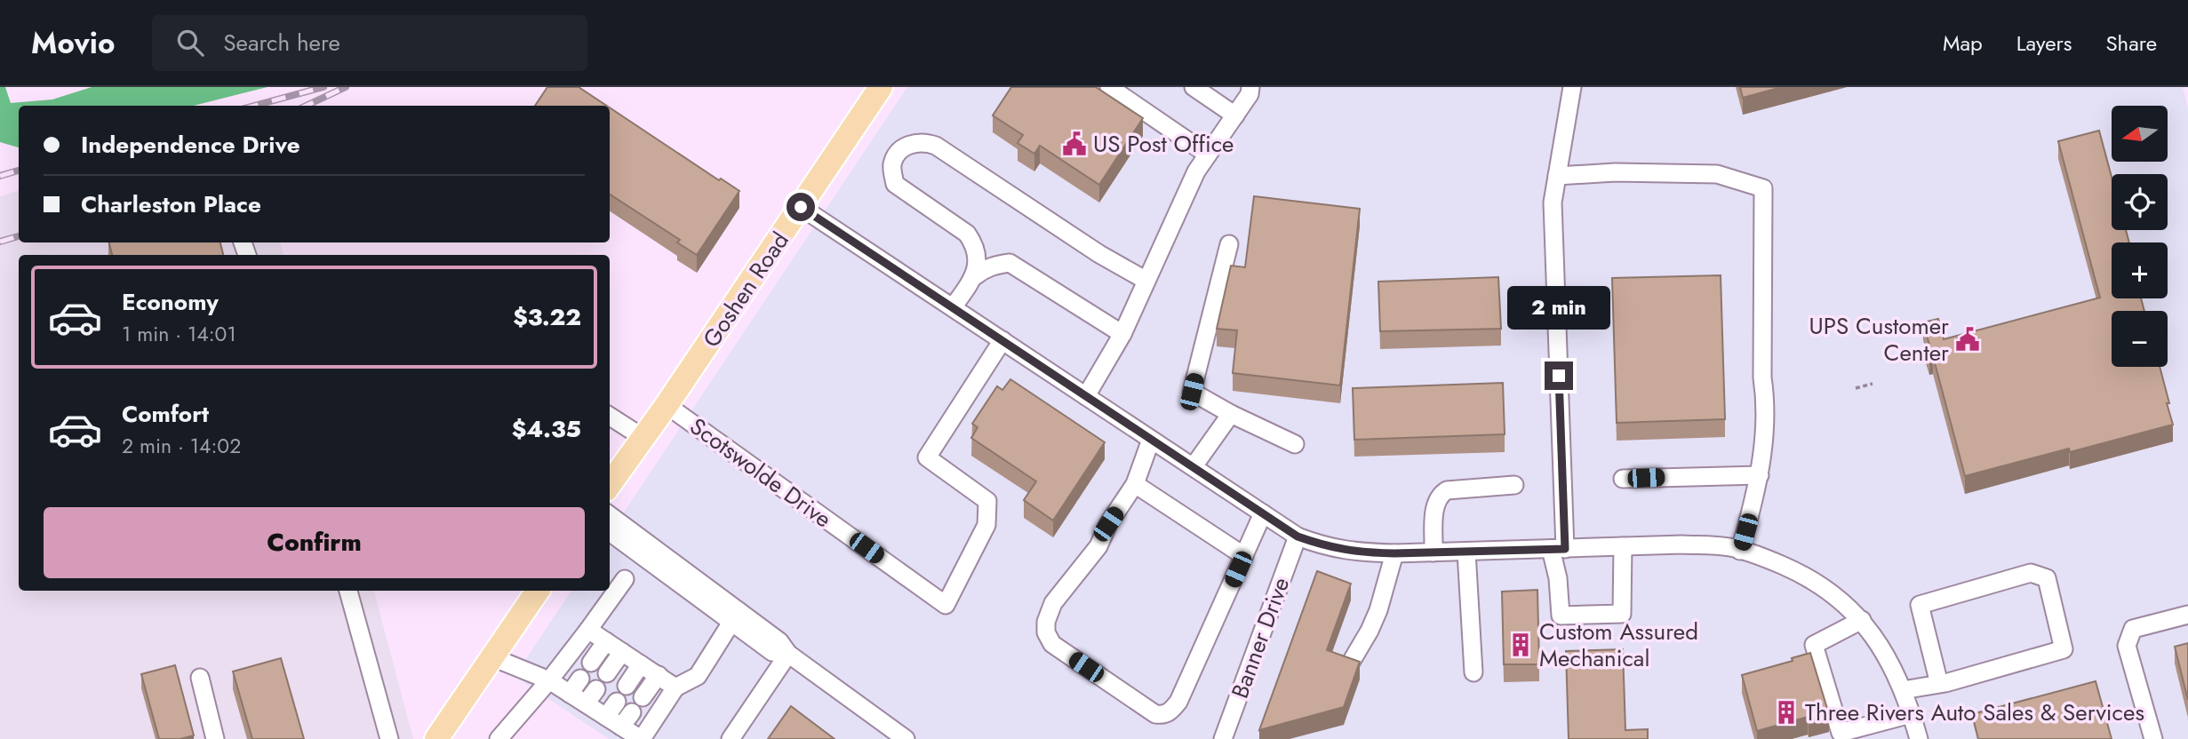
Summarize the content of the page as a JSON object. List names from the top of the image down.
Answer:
{
  "streets": {
    "main road": ["Goshen Road"],
    "street": ["Scotswolde Drive", "Banner Drive"]
  },
  "crossings": [
    ["Goshen Road", "Scotswolde Drive"]
  ],
  "places": {
    "public building": ["US Post Office", "UPS Customer Center"],
    "building": ["Custom Assured Mechanical", "Three Rivers Auto Sales & Services"]
  },
  "north": "left",
  "page": {
    "header": "Movio",
    "search": "Search here",
    "nav": ["Map", "Layers", "Share"],
    "map_buttons": ["+", "−"],
    "banner": ["Independence Drive", "Charleston Place"],
    "list": [
      {
        "name": "Economy",
        "note": "1 min · 14:01",
        "value": "$3.22"
      },
      {
        "name": "Comfort",
        "note": "2 min · 14:02",
        "value": "$4.35"
      }
    ],
    "bubble": "2 min",
    "buttons": "Confirm"
  }
}
